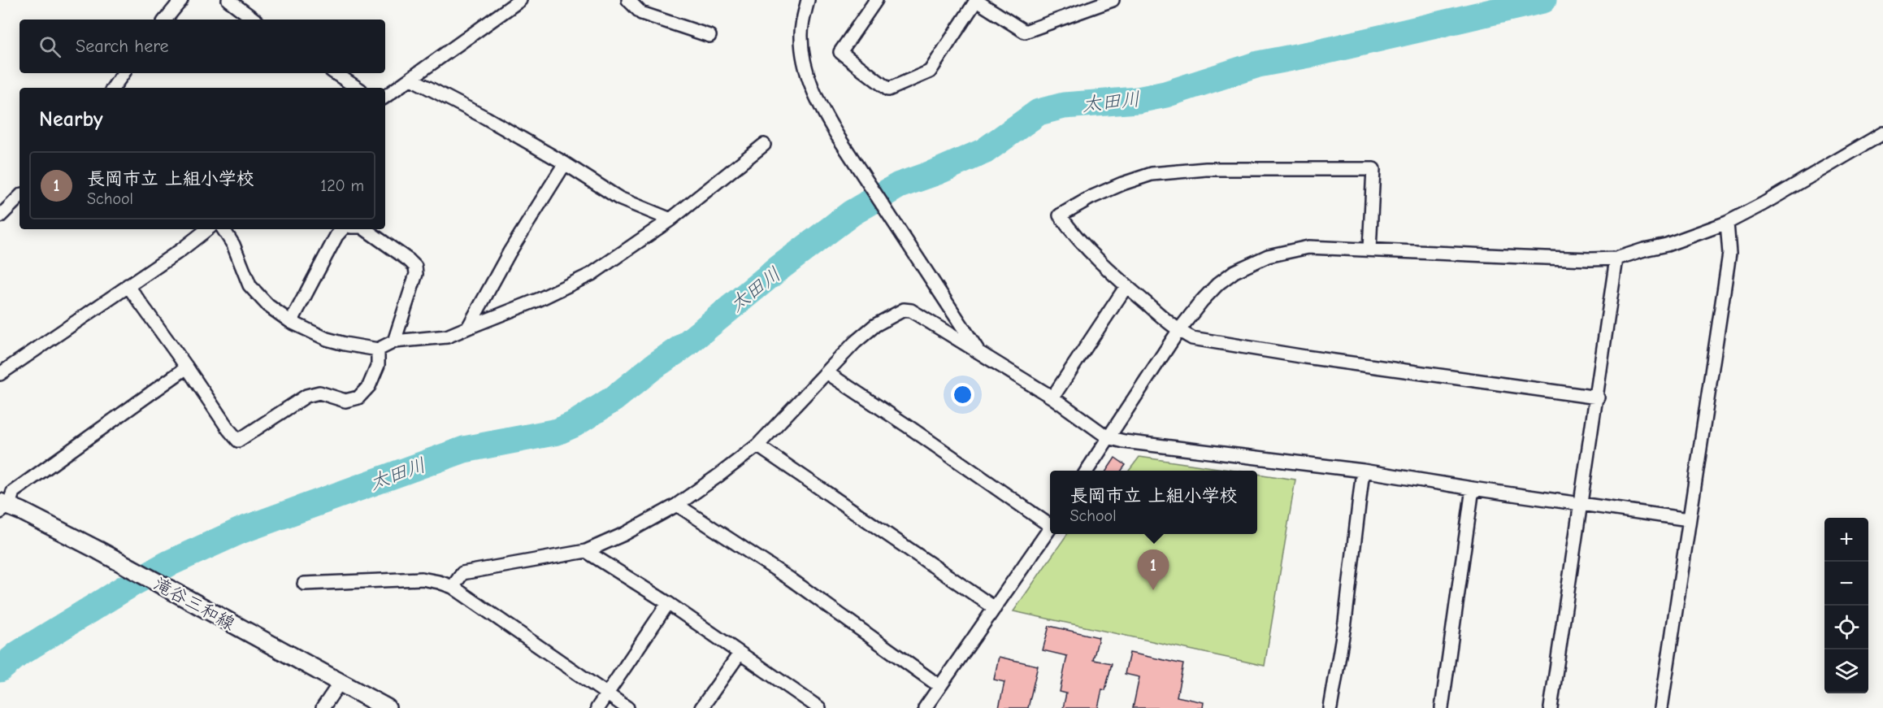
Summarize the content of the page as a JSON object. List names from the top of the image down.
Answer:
{
  "streets": {
    "main road": ["滝谷三和線"]
  },
  "water": ["太田川"],
  "page": {
    "search": "Search here",
    "heading": "Nearby",
    "list": [
      {
        "mark": "1",
        "name": "長岡市立 上組小学校",
        "note": "School",
        "value": "120 m"
      }
    ],
    "popup": ["長岡市立 上組小学校", "School"],
    "map_buttons": ["+", "−"],
    "pins": "1"
  }
}
